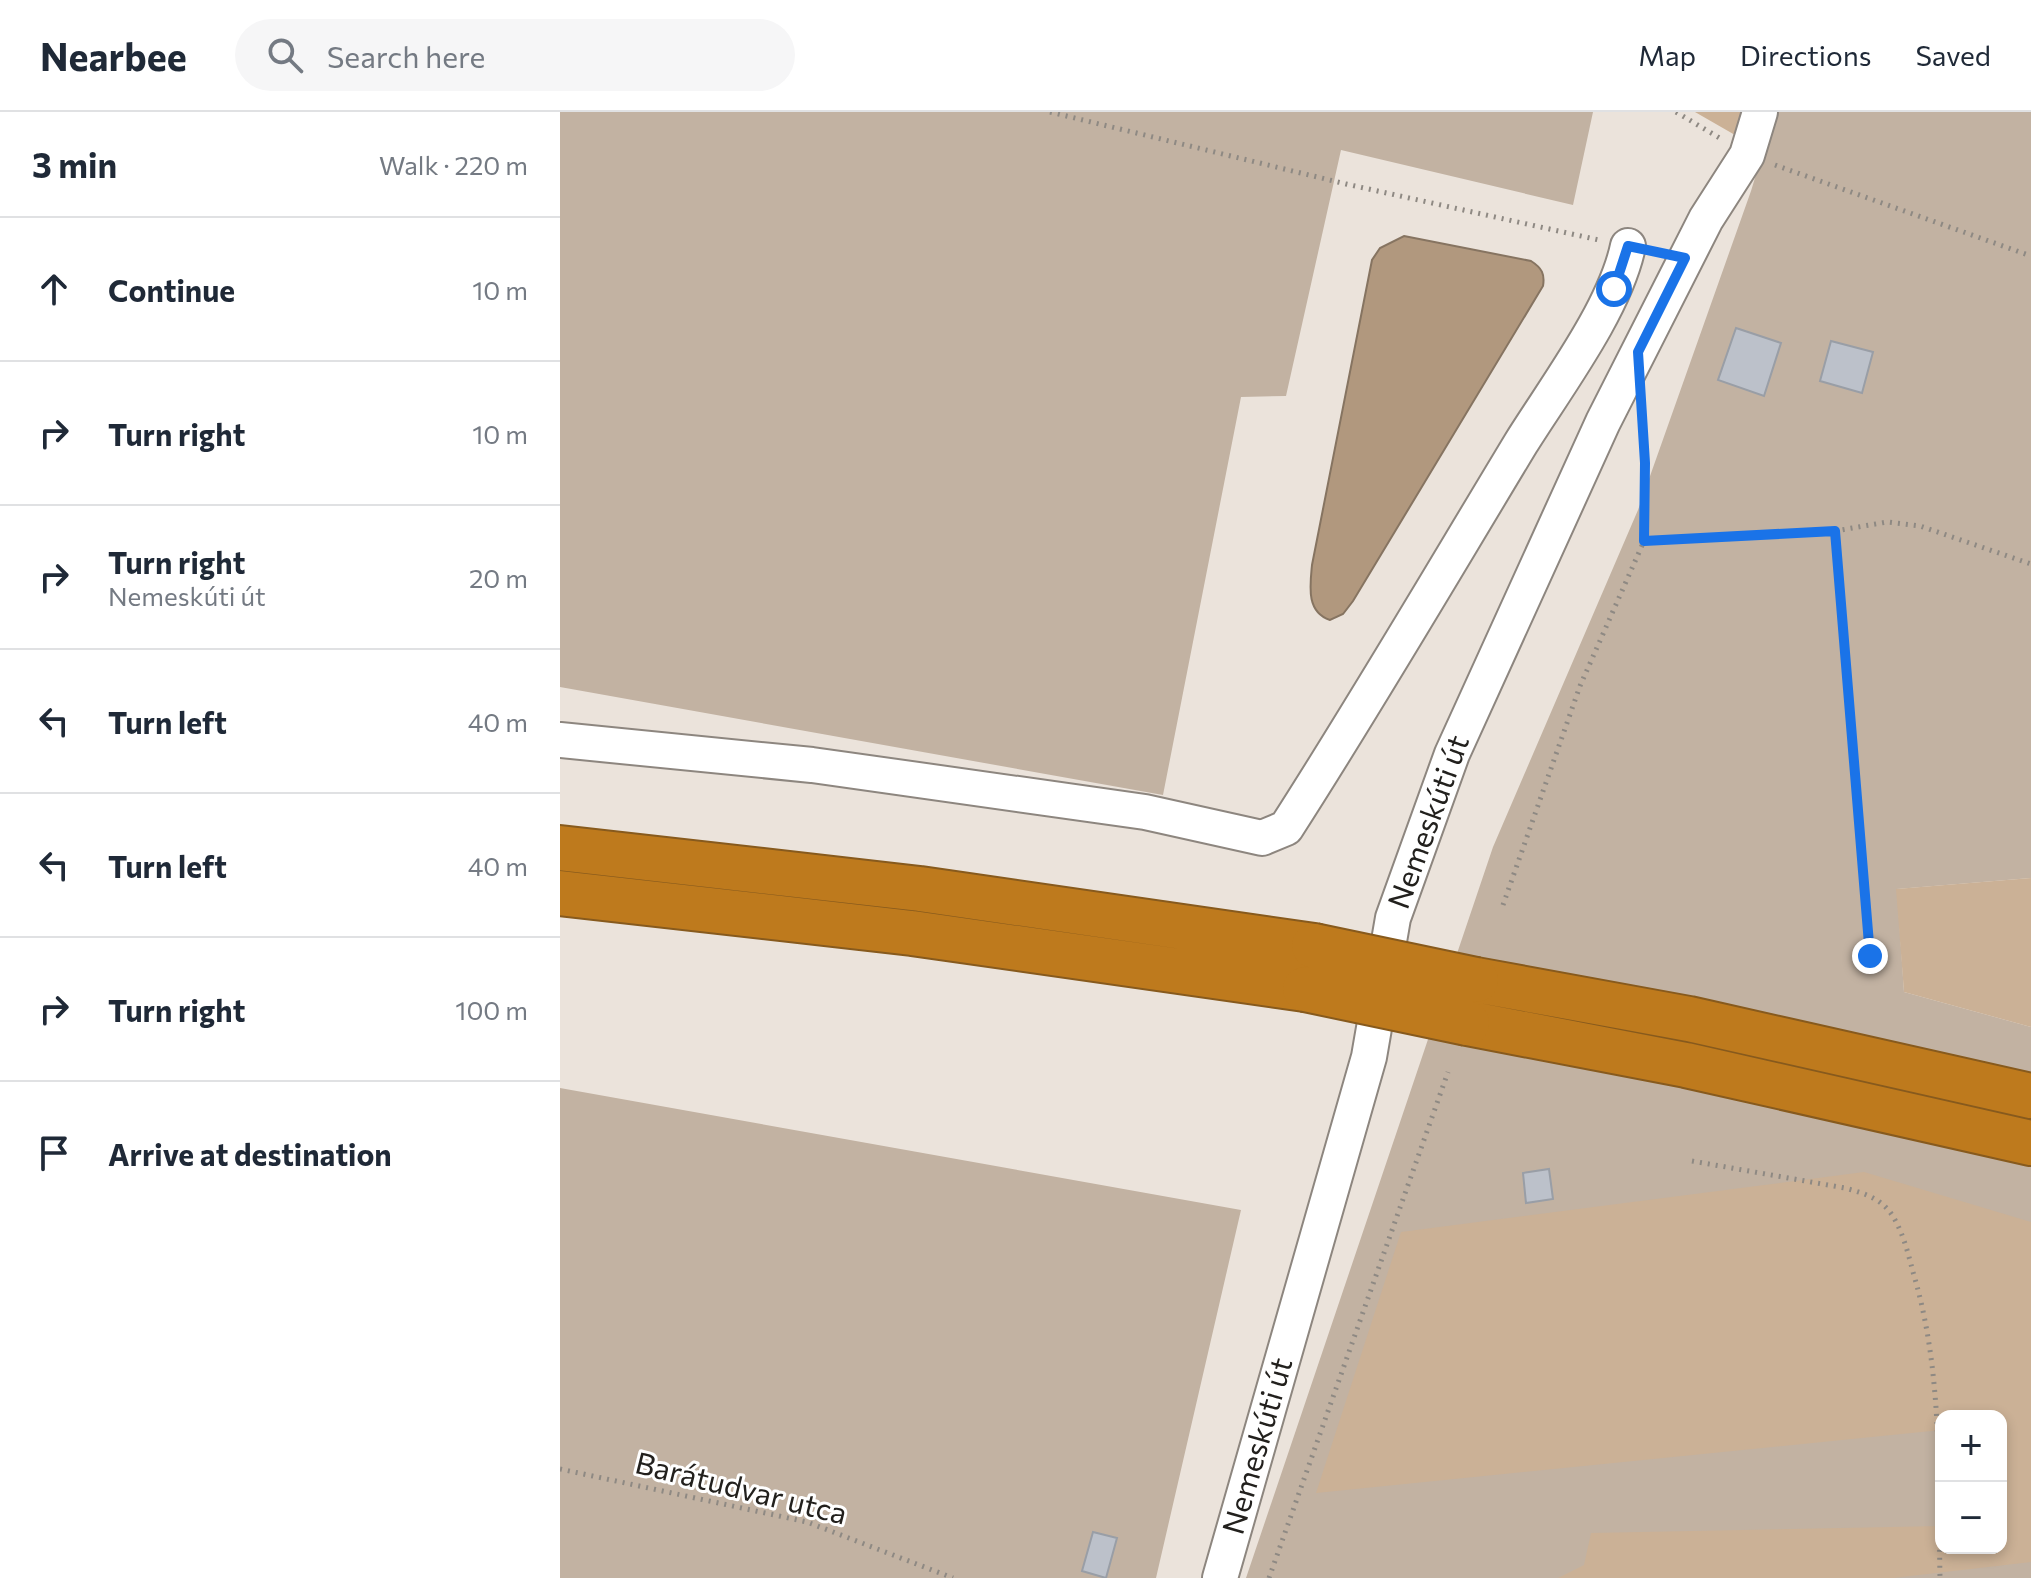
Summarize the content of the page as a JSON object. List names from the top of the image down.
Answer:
{
  "streets": {
    "street": ["Nemeskúti út"],
    "path": ["Barátudvar utca"]
  },
  "page": {
    "header": "Nearbee",
    "search": "Search here",
    "nav": ["Map", "Directions", "Saved"],
    "heading": ["3 min", "Walk · 220 m"],
    "list": [
      ["Continue", "10 m"],
      ["Turn right", "10 m"],
      ["Turn right", "Nemeskúti út", "20 m"],
      ["Turn left", "40 m"],
      ["Turn left", "40 m"],
      ["Turn right", "100 m"],
      "Arrive at destination"
    ],
    "map_buttons": ["+", "−"]
  }
}
